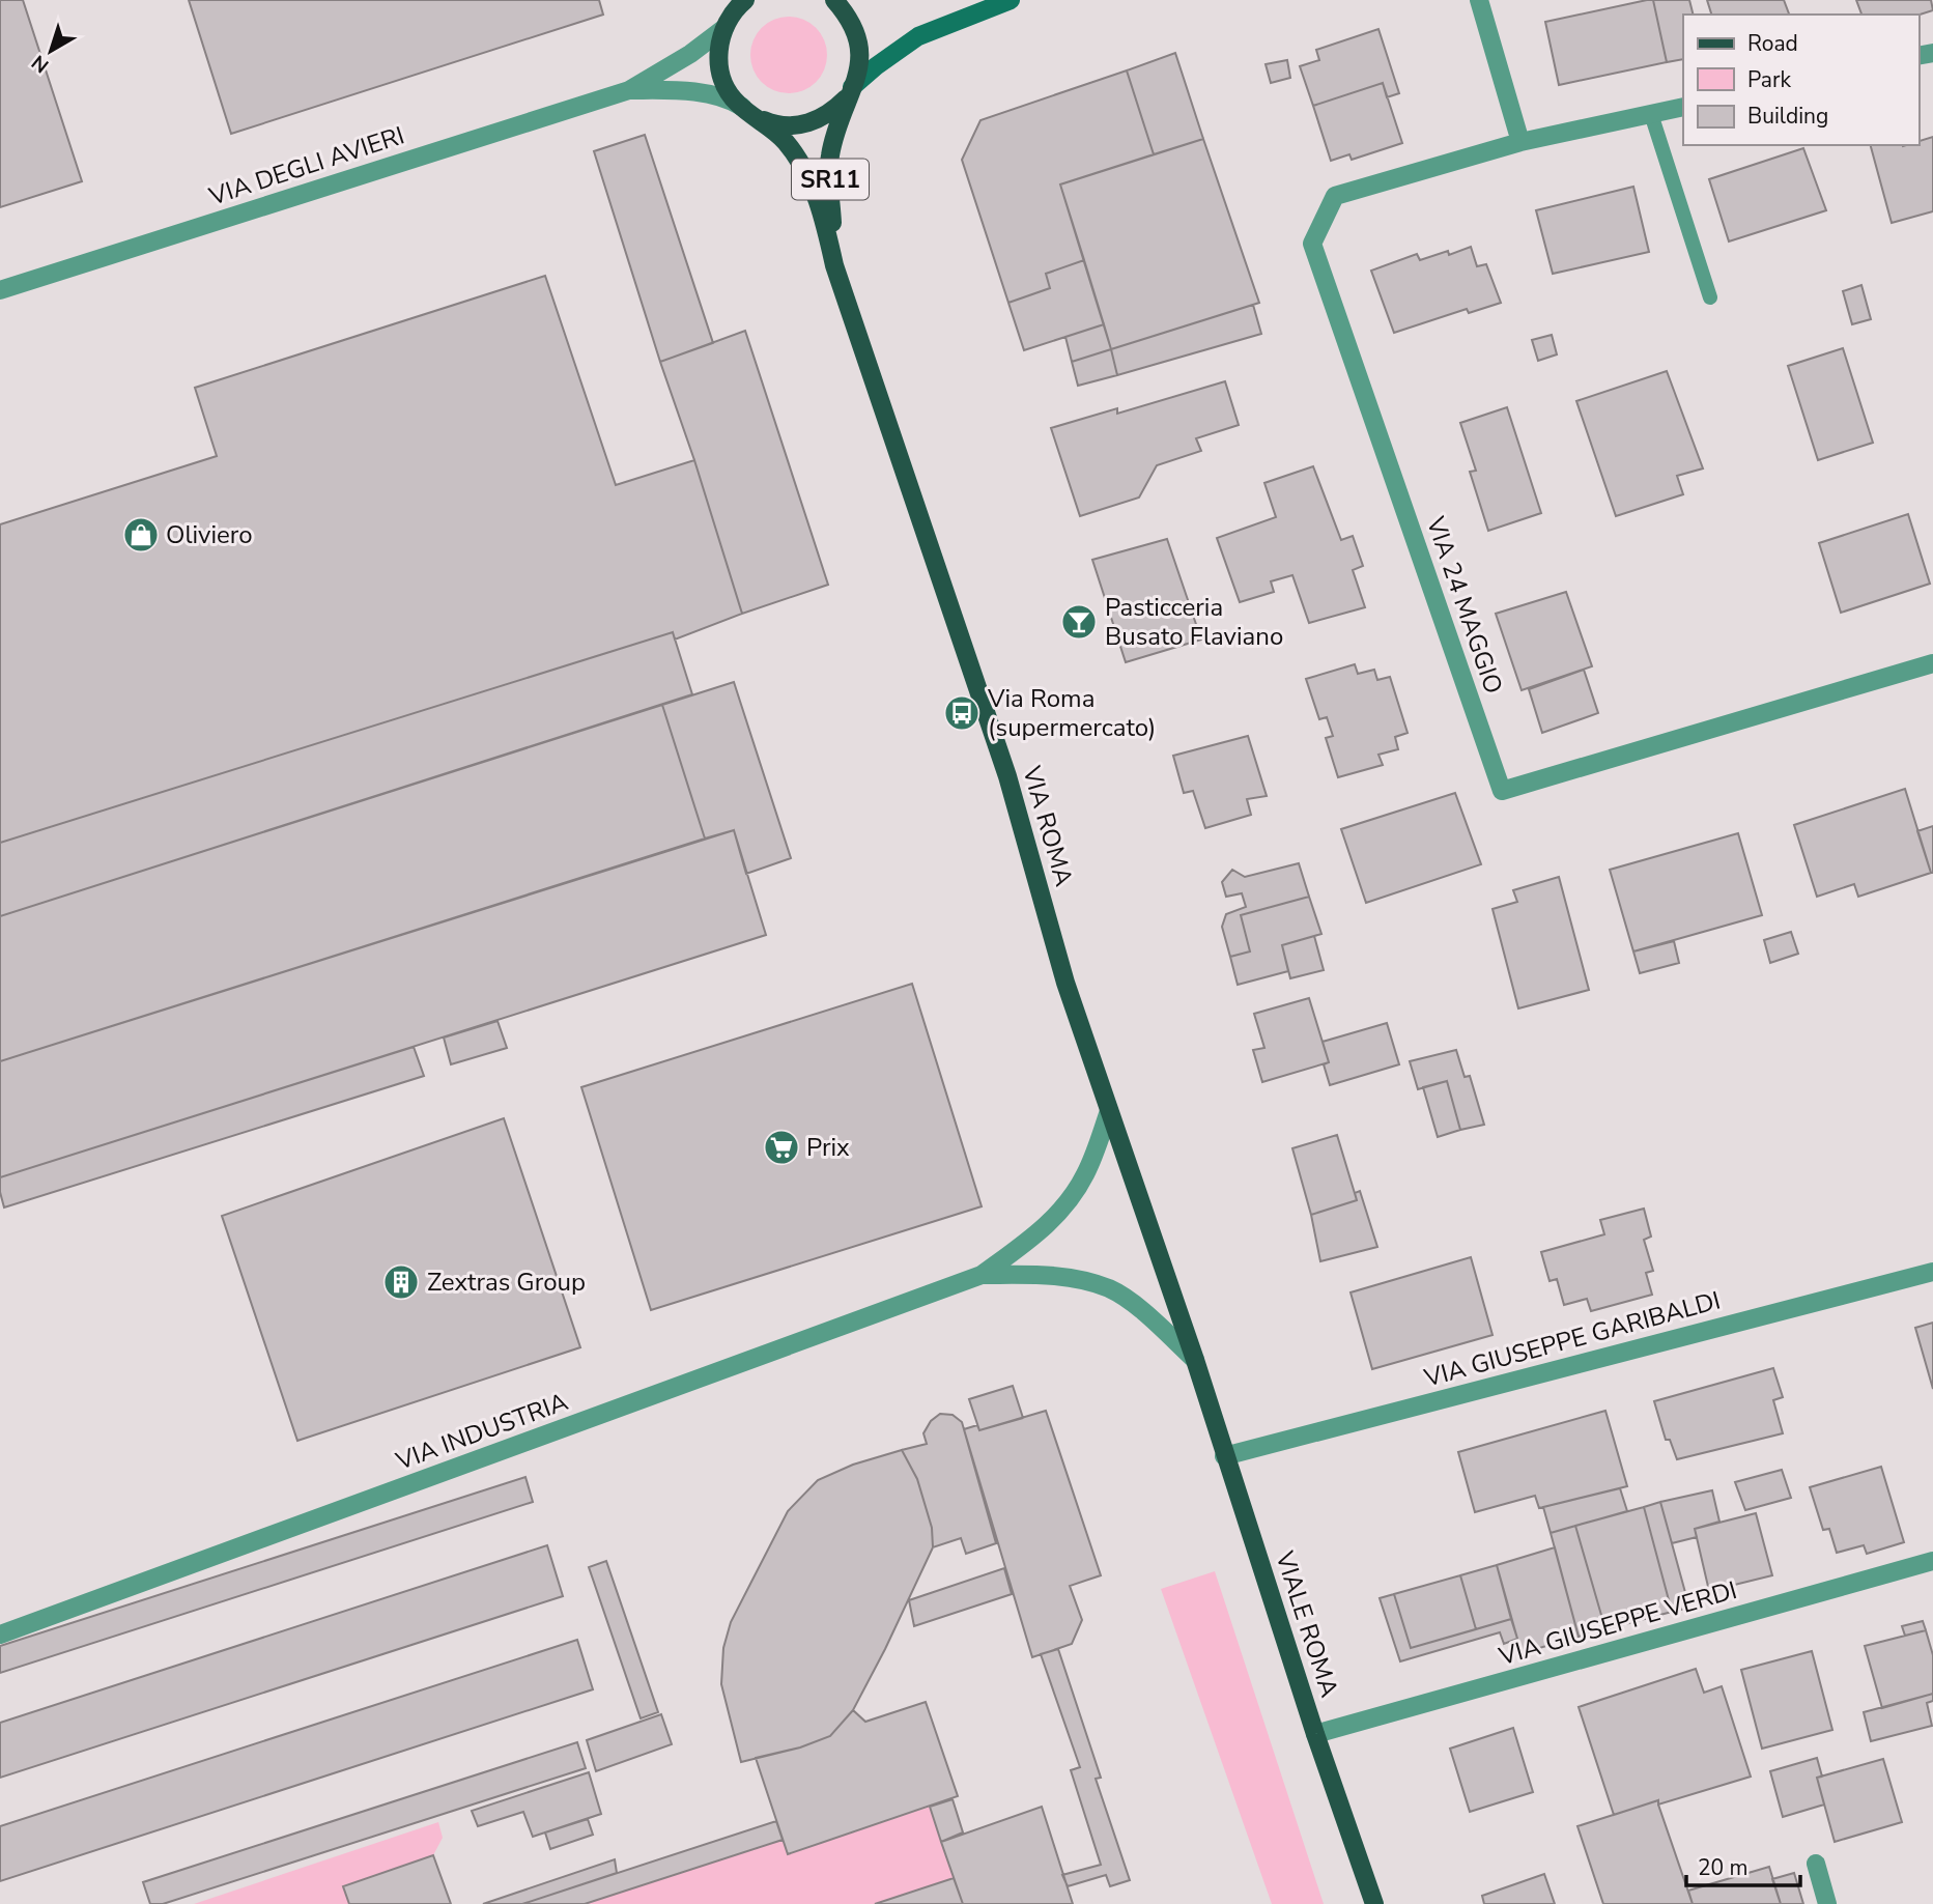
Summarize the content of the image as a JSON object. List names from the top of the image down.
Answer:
{
  "streets": {
    "main road": ["SR11", "VIA ROMA", "VIALE ROMA"],
    "street": [
      "VIA DEGLI AVIERI",
      "VIA 24 MAGGIO",
      "VIA GIUSEPPE GARIBALDI",
      "VIA INDUSTRIA",
      "VIA GIUSEPPE VERDI"
    ]
  },
  "crossings": [
    ["VIA DEGLI AVIERI", "SR11"],
    ["VIA DEGLI AVIERI", "VIA ROMA"],
    ["SR11", "VIA ROMA"],
    ["VIA ROMA", "VIA INDUSTRIA"],
    ["VIA ROMA", "VIALE ROMA"],
    ["VIA GIUSEPPE GARIBALDI", "VIALE ROMA"],
    ["VIA INDUSTRIA", "VIALE ROMA"],
    ["VIA GIUSEPPE VERDI", "VIALE ROMA"]
  ],
  "places": {
    "shop": ["Oliviero"],
    "bar": ["Pasticceria Busato Flaviano"],
    "bus stop": ["Via Roma (supermercato)"],
    "supermarket": ["Prix"],
    "building": ["Zextras Group"]
  },
  "legend": ["Road", "Park", "Building"],
  "scale_bar": "20 m",
  "north": "bottom left"
}
